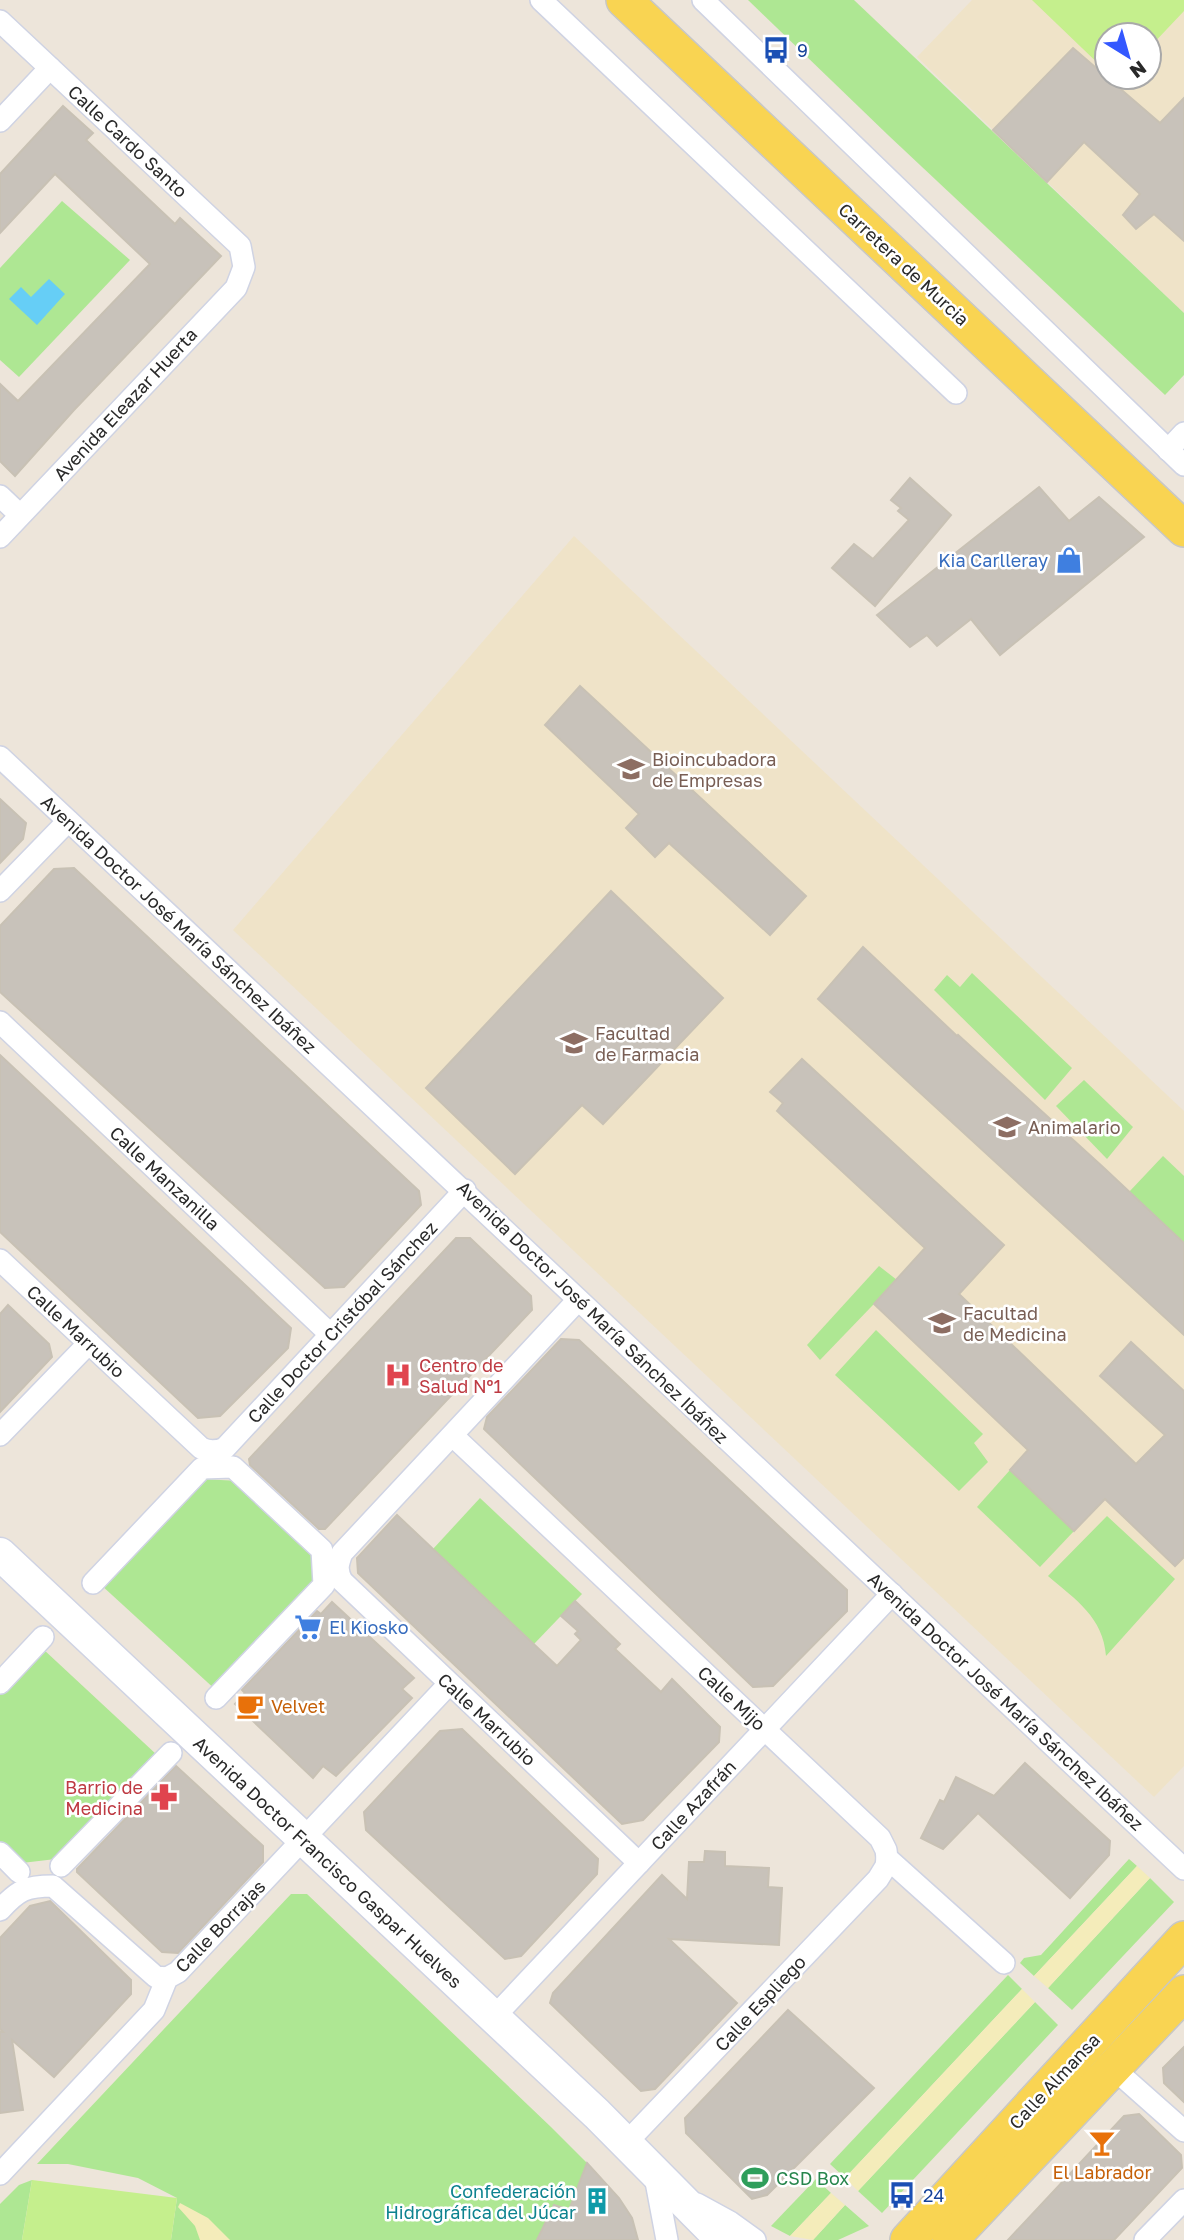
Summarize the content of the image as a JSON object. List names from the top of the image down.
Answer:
{
  "streets": {
    "main road": ["Carretera de Murcia", "Calle Almansa"],
    "street": [
      "Calle Cardo Santo",
      "Avenida Eleazar Huerta",
      "Avenida Doctor José María Sánchez Ibáñez",
      "Calle Manzanilla",
      "Calle Doctor Cristóbal Sánchez",
      "Calle Marrubio",
      "Calle Mijo",
      "Calle Azafrán",
      "Avenida Doctor Francisco Gaspar Huelves",
      "Calle Borrajas",
      "Calle Espliego"
    ]
  },
  "crossings": [
    ["Calle Cardo Santo", "Avenida Eleazar Huerta"],
    ["Avenida Doctor José María Sánchez Ibáñez", "Calle Doctor Cristóbal Sánchez"],
    ["Avenida Doctor José María Sánchez Ibáñez", "Calle Azafrán"],
    ["Calle Manzanilla", "Calle Doctor Cristóbal Sánchez"],
    ["Calle Doctor Cristóbal Sánchez", "Calle Marrubio"],
    ["Calle Marrubio", "Calle Azafrán"],
    ["Calle Marrubio", "Calle Borrajas"],
    ["Calle Mijo", "Calle Azafrán"],
    ["Calle Mijo", "Calle Espliego"],
    ["Calle Azafrán", "Avenida Doctor Francisco Gaspar Huelves"],
    ["Avenida Doctor Francisco Gaspar Huelves", "Calle Borrajas"],
    ["Avenida Doctor Francisco Gaspar Huelves", "Calle Espliego"]
  ],
  "places": {
    "bus stop": ["9", "24"],
    "shop": ["Kia Carlleray"],
    "school or university": [
      "Bioincubadora de Empresas",
      "Facultad de Farmacia",
      "Animalario",
      "Facultad de Medicina"
    ],
    "hospital": ["Centro de Salud Nº1"],
    "supermarket": ["El Kiosko"],
    "cafe": ["Velvet"],
    "pharmacy": ["Barrio de Medicina"],
    "bar": ["El Labrador"],
    "sports": ["CSD Box"],
    "building": ["Confederación Hidrográfica del Júcar"]
  },
  "north": "bottom right"
}
